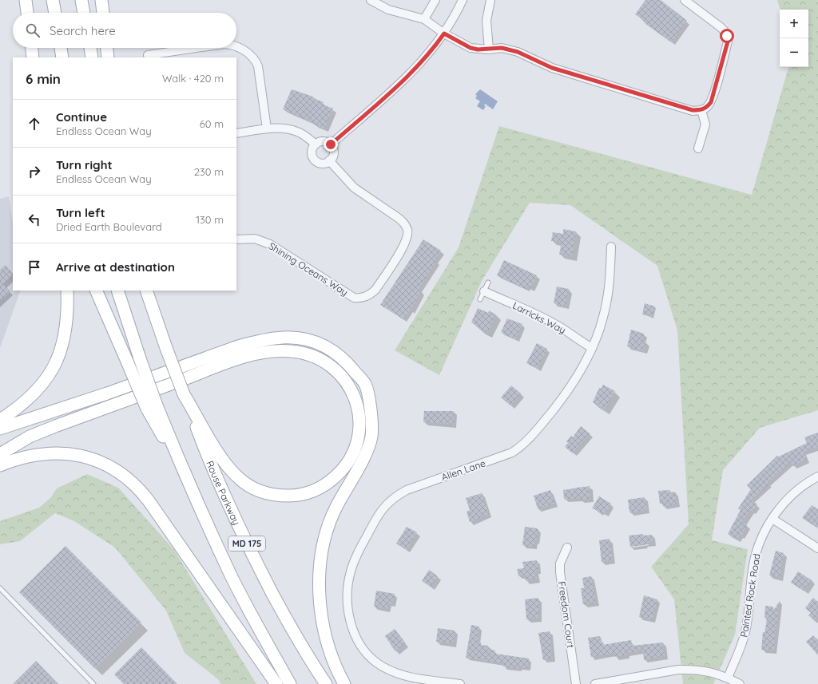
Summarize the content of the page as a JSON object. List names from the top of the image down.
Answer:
{
  "streets": {
    "main road": ["Rouse Parkway", "MD 175"],
    "street": [
      "Shining Oceans Way",
      "Larricks Way",
      "Allen Lane",
      "Painted Rock Road",
      "Freedom Court"
    ]
  },
  "crossings": [
    ["Larricks Way", "Allen Lane"]
  ],
  "page": {
    "map_buttons": ["+", "−"],
    "search": "Search here",
    "heading": ["6 min", "Walk · 420 m"],
    "list": [
      ["Continue", "Endless Ocean Way", "60 m"],
      ["Turn right", "Endless Ocean Way", "230 m"],
      ["Turn left", "Dried Earth Boulevard", "130 m"],
      "Arrive at destination"
    ]
  }
}
